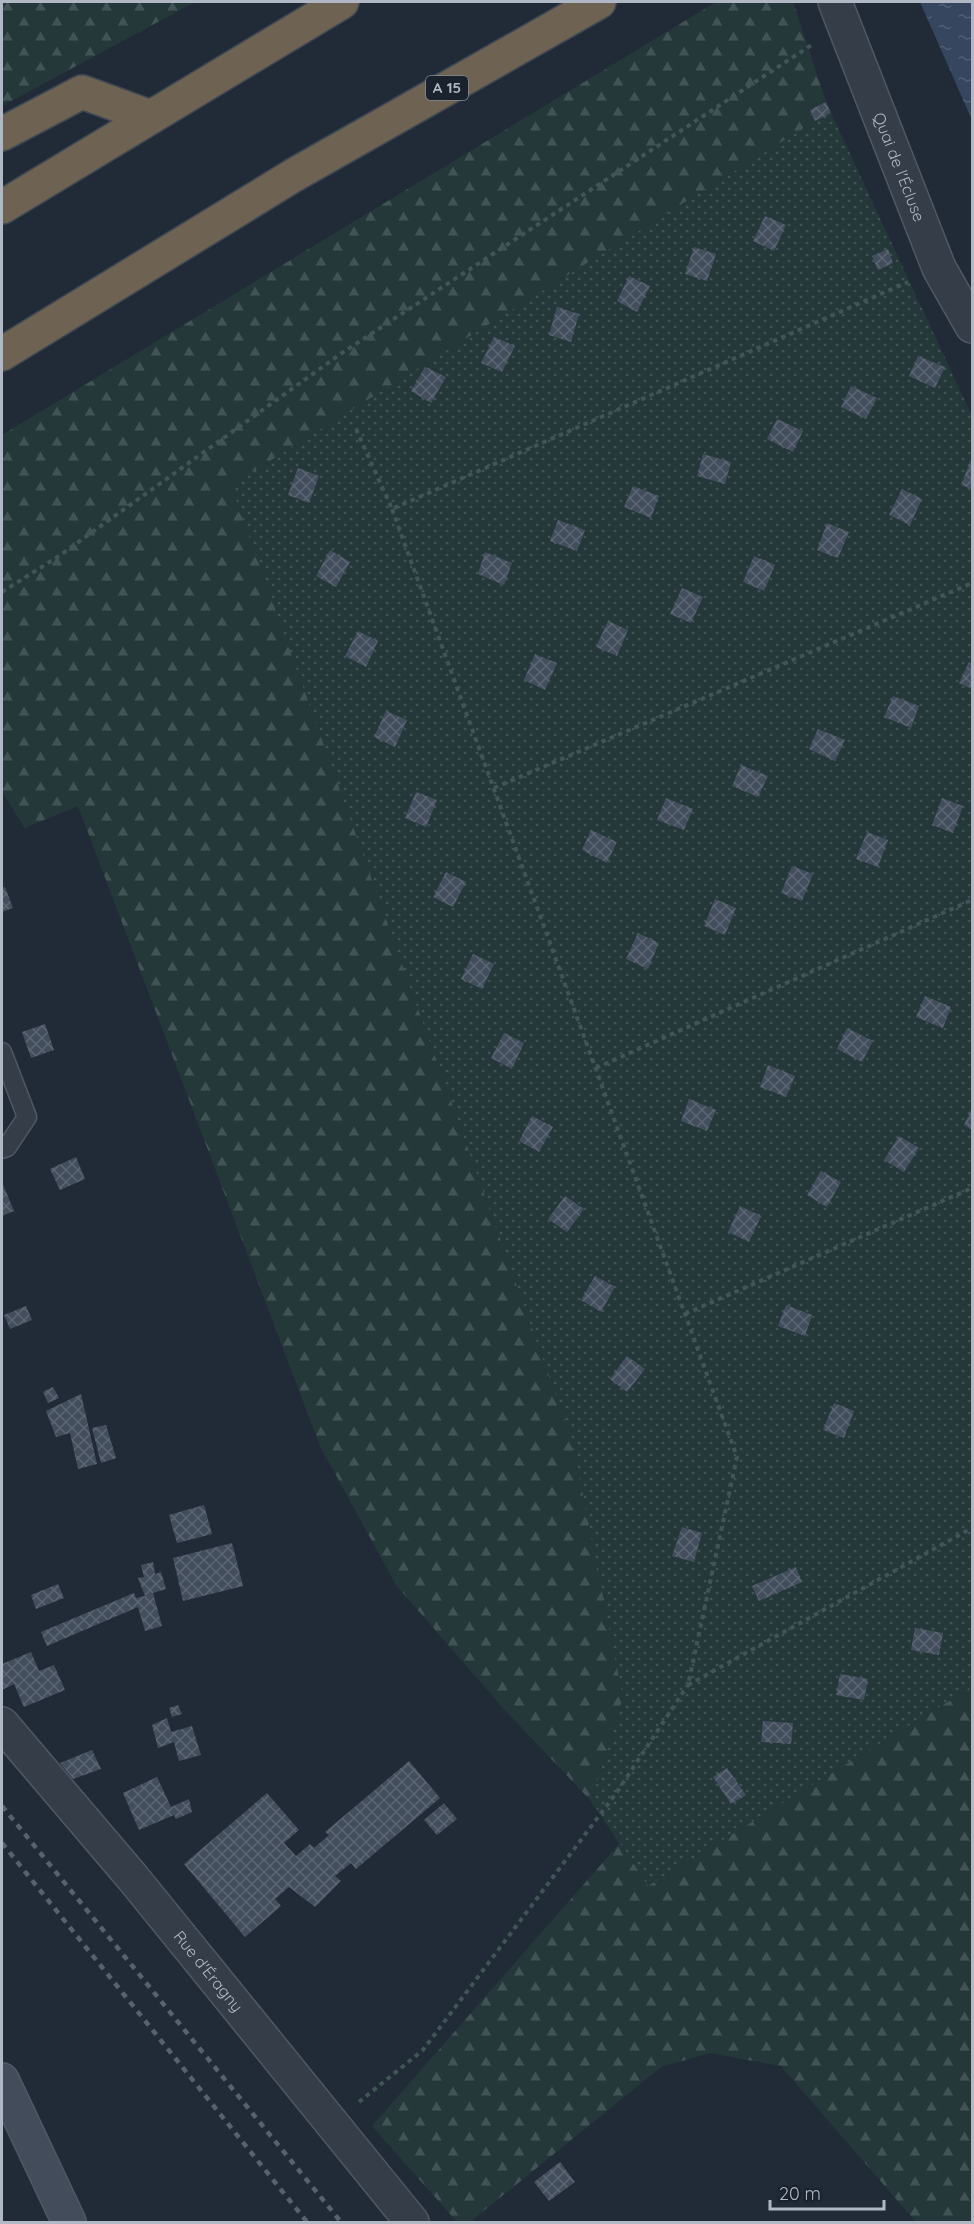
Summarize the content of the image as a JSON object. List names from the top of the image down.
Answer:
{
  "streets": {
    "highway": ["A 15"],
    "street": ["Quai de l'Écluse", "Rue d'Éragny"]
  },
  "scale_bar": "20 m"
}
